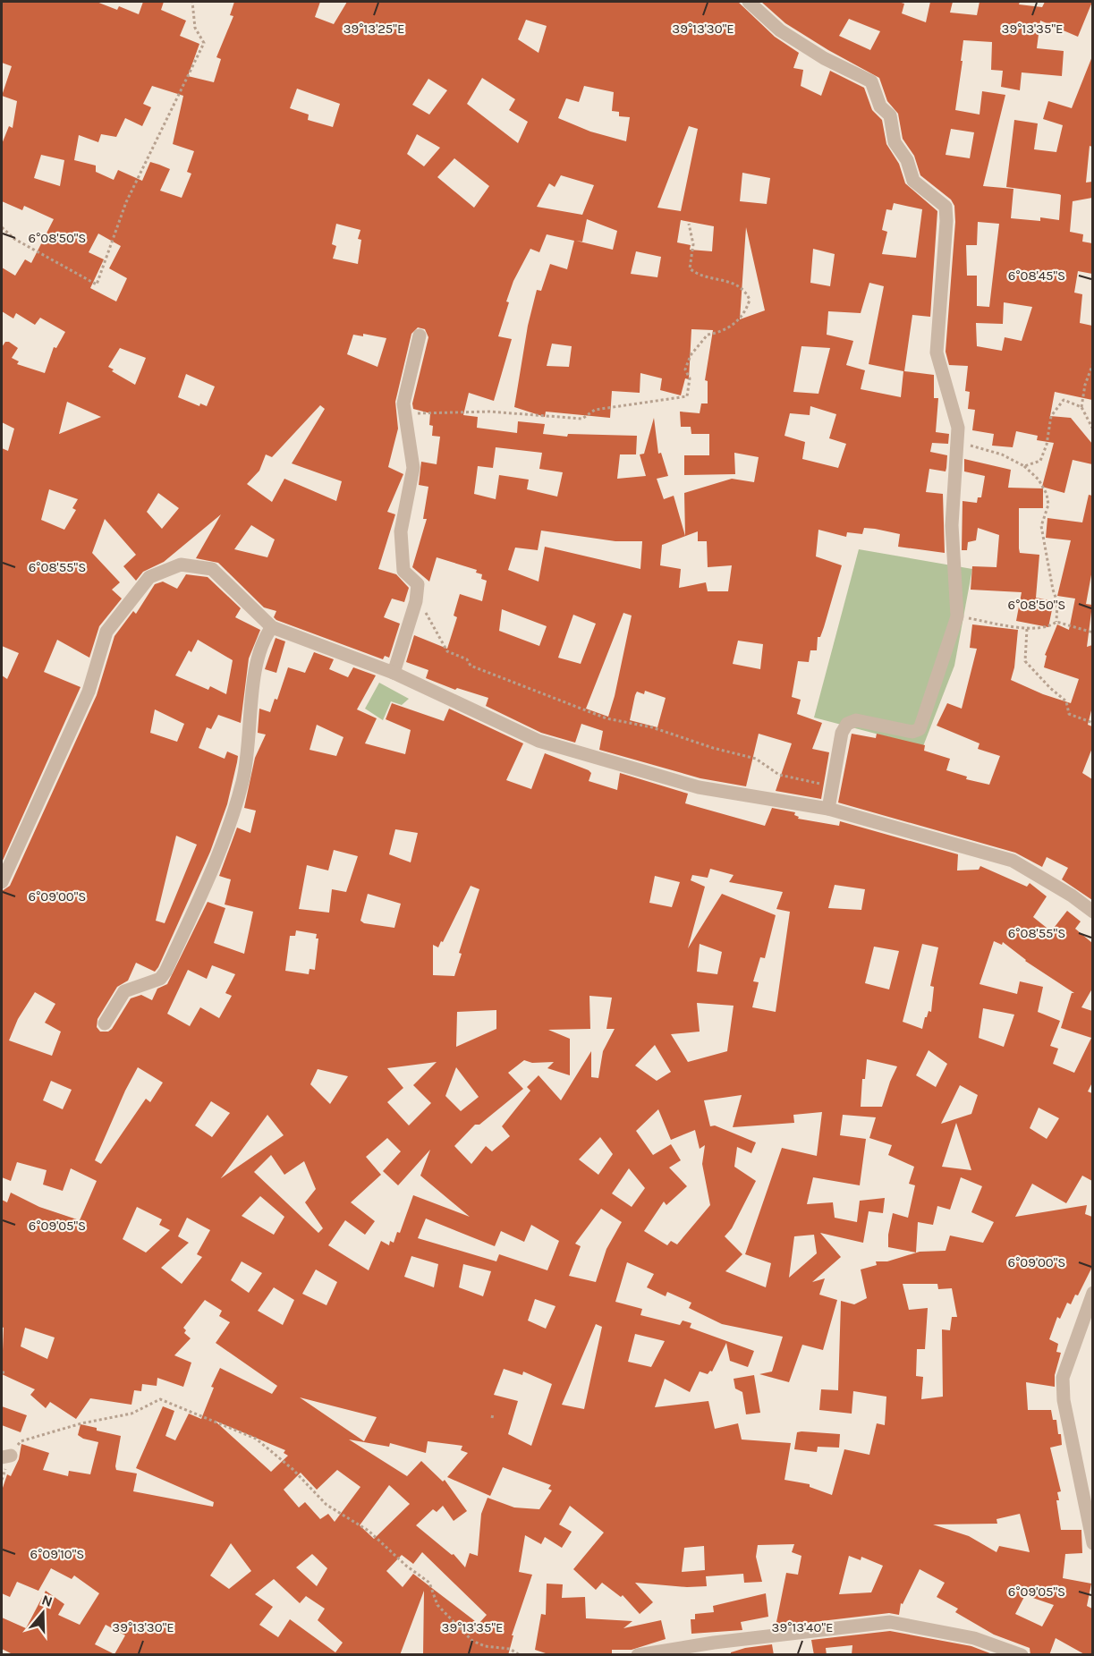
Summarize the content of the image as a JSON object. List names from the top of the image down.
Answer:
{
  "north": "top",
  "coordinates": [
    "39°13'25\"E",
    "39°13'30\"E",
    "39°13'35\"E",
    "6°08'50\"S",
    "6°08'45\"S",
    "6°08'55\"S",
    "6°09'00\"S",
    "6°09'05\"S",
    "6°09'10\"S",
    "39°13'40\"E"
  ]
}
